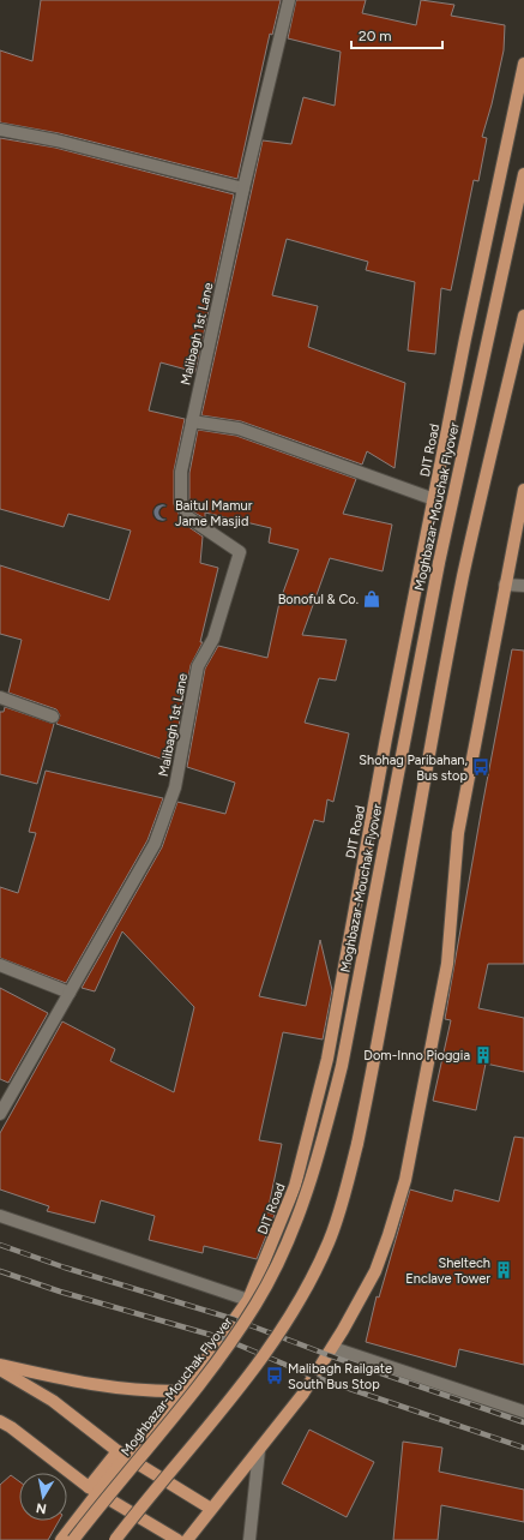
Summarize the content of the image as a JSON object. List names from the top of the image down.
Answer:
{
  "streets": {
    "main road": ["DIT Road", "Moghbazar-Mouchak Flyover"],
    "street": ["Malibagh 1st Lane"]
  },
  "places": {
    "mosque": ["Baitul Mamur Jame Masjid"],
    "shop": ["Bonoful & Co."],
    "bus stop": ["Shohag Paribahan, Bus stop", "Malibagh Railgate South Bus Stop"],
    "building": ["Dom-Inno Pioggia", "Sheltech Enclave Tower"]
  },
  "scale_bar": "20 m",
  "north": "bottom"
}
